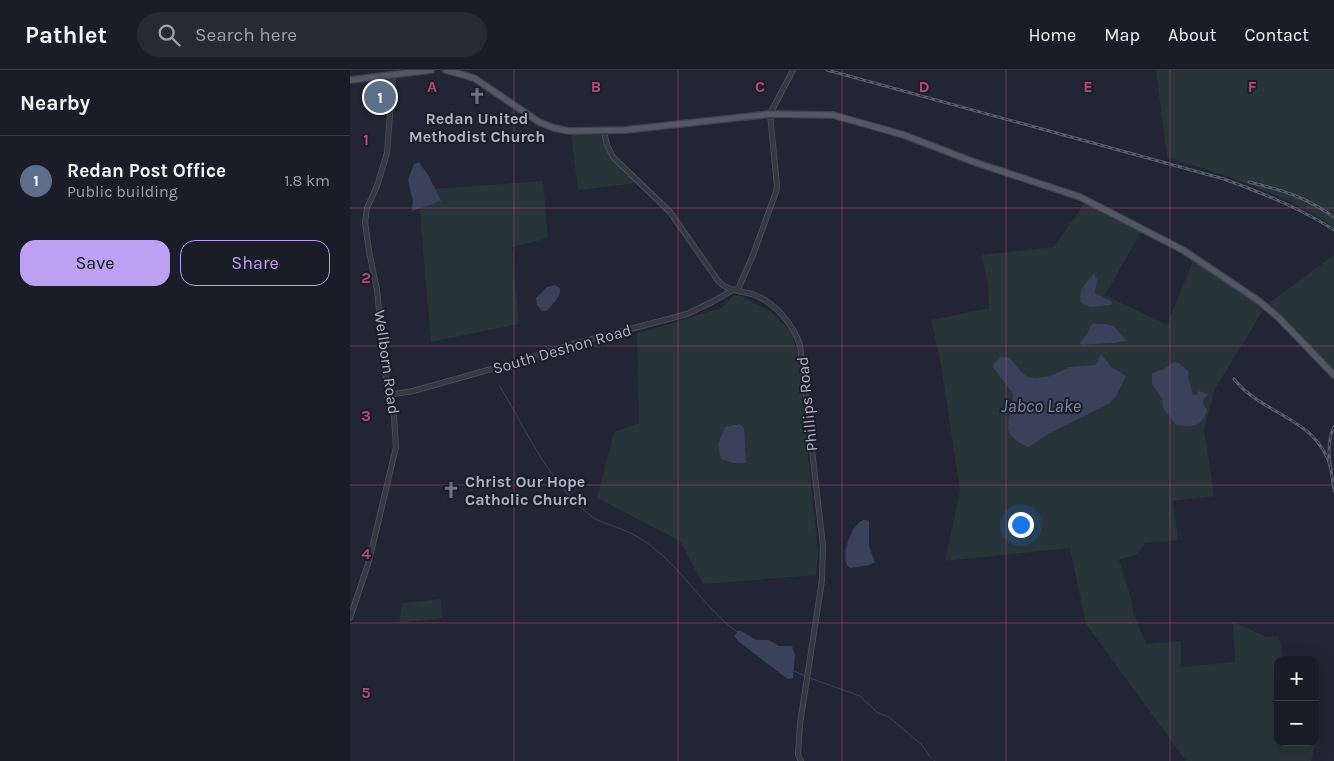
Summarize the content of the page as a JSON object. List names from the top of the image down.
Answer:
{
  "streets": {
    "street": ["South Deshon Road", "Wellborn Road", "Phillips Road"]
  },
  "crossings": [
    ["South Deshon Road", "Wellborn Road"],
    ["South Deshon Road", "Phillips Road"]
  ],
  "water": ["Jabco Lake"],
  "places": {
    "church": ["Redan United Methodist Church", "Christ Our Hope Catholic Church"]
  },
  "page": {
    "header": "Pathlet",
    "search": "Search here",
    "nav": [
      "Home",
      "Map",
      "About",
      "Contact"
    ],
    "heading": "Nearby",
    "pins": "1",
    "list": [
      {
        "mark": "1",
        "name": "Redan Post Office",
        "note": "Public building",
        "value": "1.8 km"
      }
    ],
    "buttons": ["Save", "Share"],
    "map_buttons": ["+", "−"]
  },
  "grid": {
    "columns": [
      "A",
      "B",
      "C",
      "D",
      "E",
      "F"
    ],
    "rows": [
      "1",
      "2",
      "3",
      "4",
      "5"
    ]
  }
}
